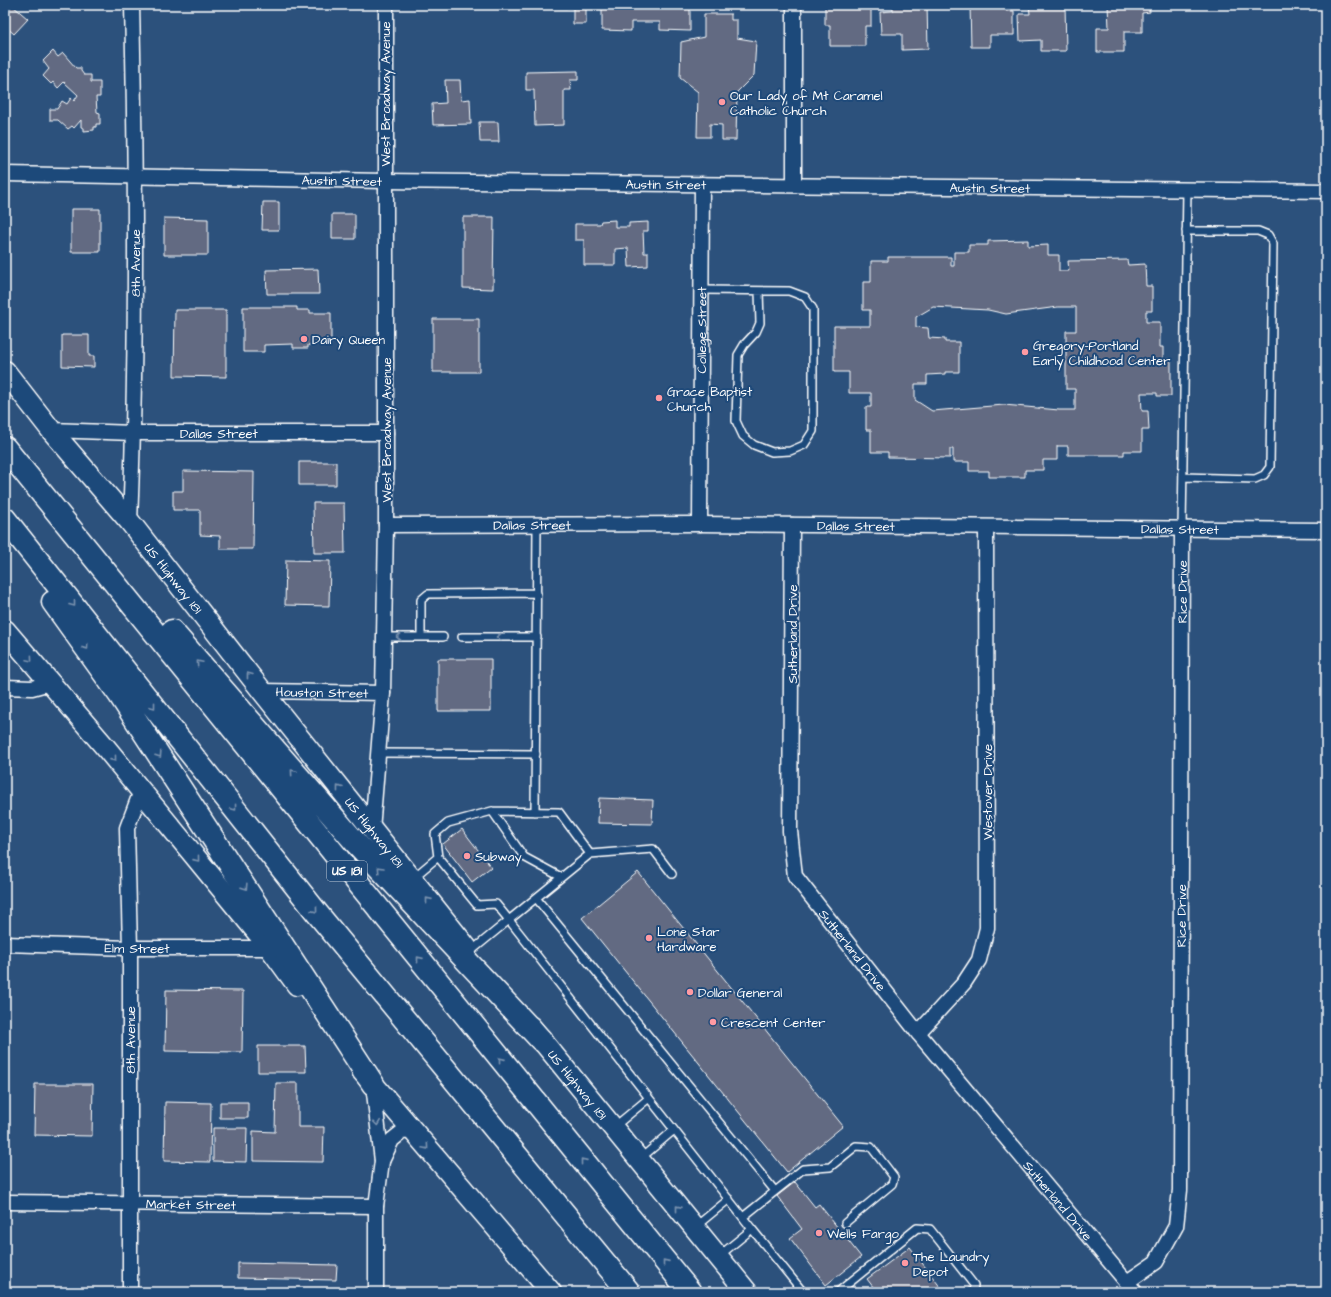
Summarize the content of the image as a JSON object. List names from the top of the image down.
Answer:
{
  "streets": {
    "highway": ["US 181"],
    "main road": ["US Highway 181"],
    "street": [
      "West Broadway Avenue",
      "Austin Street",
      "8th Avenue",
      "College Street",
      "Dallas Street",
      "Rice Drive",
      "Sutherland Drive",
      "Houston Street",
      "Westover Drive",
      "Elm Street",
      "Market Street"
    ]
  },
  "crossings": [
    ["West Broadway Avenue", "Austin Street"],
    ["West Broadway Avenue", "Dallas Street"],
    ["West Broadway Avenue", "US Highway 181"],
    ["West Broadway Avenue", "Houston Street"],
    ["Austin Street", "8th Avenue"],
    ["Austin Street", "College Street"],
    ["8th Avenue", "Dallas Street"],
    ["8th Avenue", "US Highway 181"],
    ["8th Avenue", "Elm Street"],
    ["8th Avenue", "Market Street"],
    ["College Street", "Dallas Street"],
    ["Dallas Street", "US Highway 181"],
    ["Dallas Street", "Rice Drive"],
    ["Dallas Street", "Sutherland Drive"],
    ["Dallas Street", "Westover Drive"],
    ["US Highway 181", "Houston Street"],
    ["Rice Drive", "Sutherland Drive"],
    ["Sutherland Drive", "Westover Drive"]
  ],
  "places": [
    "Our Lady of Mt Caramel Catholic Church",
    "Dairy Queen",
    "Gregory-Portland Early Childhood Center",
    "Grace Baptist Church",
    "Subway",
    "Lone Star Hardware",
    "Dollar General",
    "Crescent Center",
    "Wells Fargo",
    "The Laundry Depot"
  ]
}
